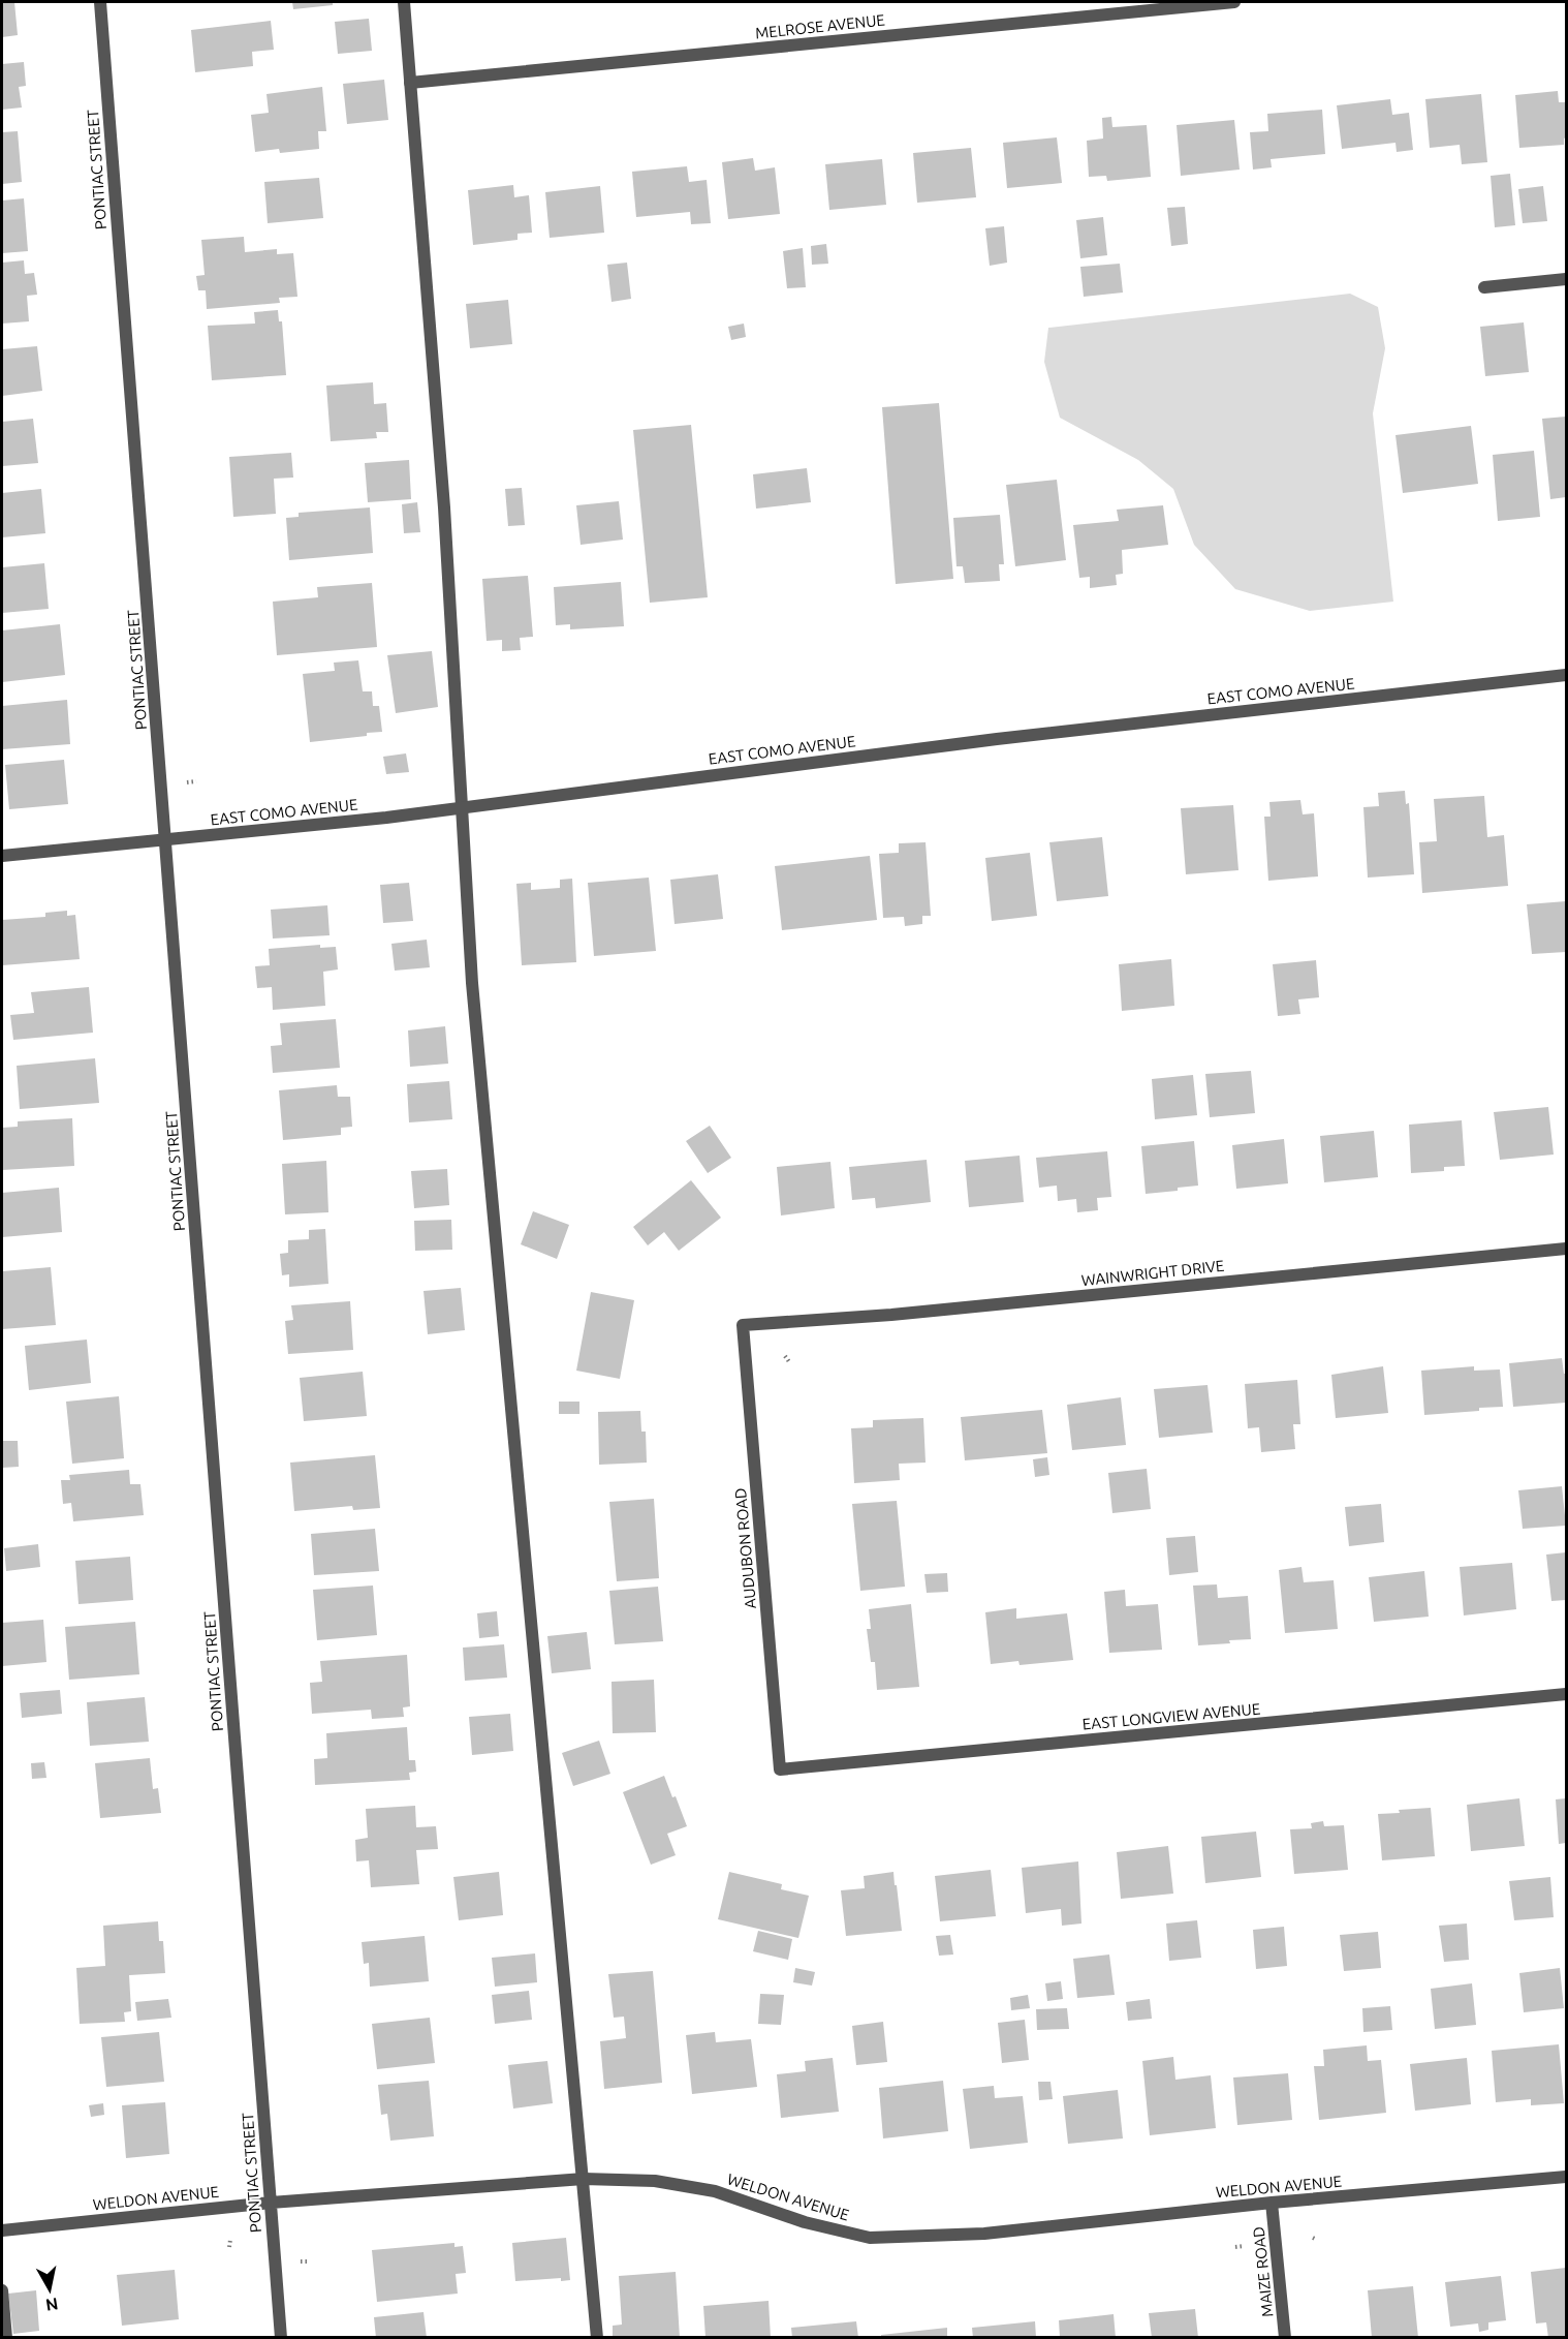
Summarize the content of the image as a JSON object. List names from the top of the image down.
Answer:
{
  "streets": {
    "street": [
      "MELROSE AVENUE",
      "PONTIAC STREET",
      "EAST COMO AVENUE",
      "WAINWRIGHT DRIVE",
      "AUDUBON ROAD",
      "EAST LONGVIEW AVENUE",
      "WELDON AVENUE",
      "MAIZE ROAD"
    ]
  },
  "crossings": [
    ["PONTIAC STREET", "EAST COMO AVENUE"],
    ["PONTIAC STREET", "WELDON AVENUE"],
    ["WAINWRIGHT DRIVE", "AUDUBON ROAD"],
    ["AUDUBON ROAD", "EAST LONGVIEW AVENUE"],
    ["WELDON AVENUE", "MAIZE ROAD"]
  ],
  "north": "bottom"
}
